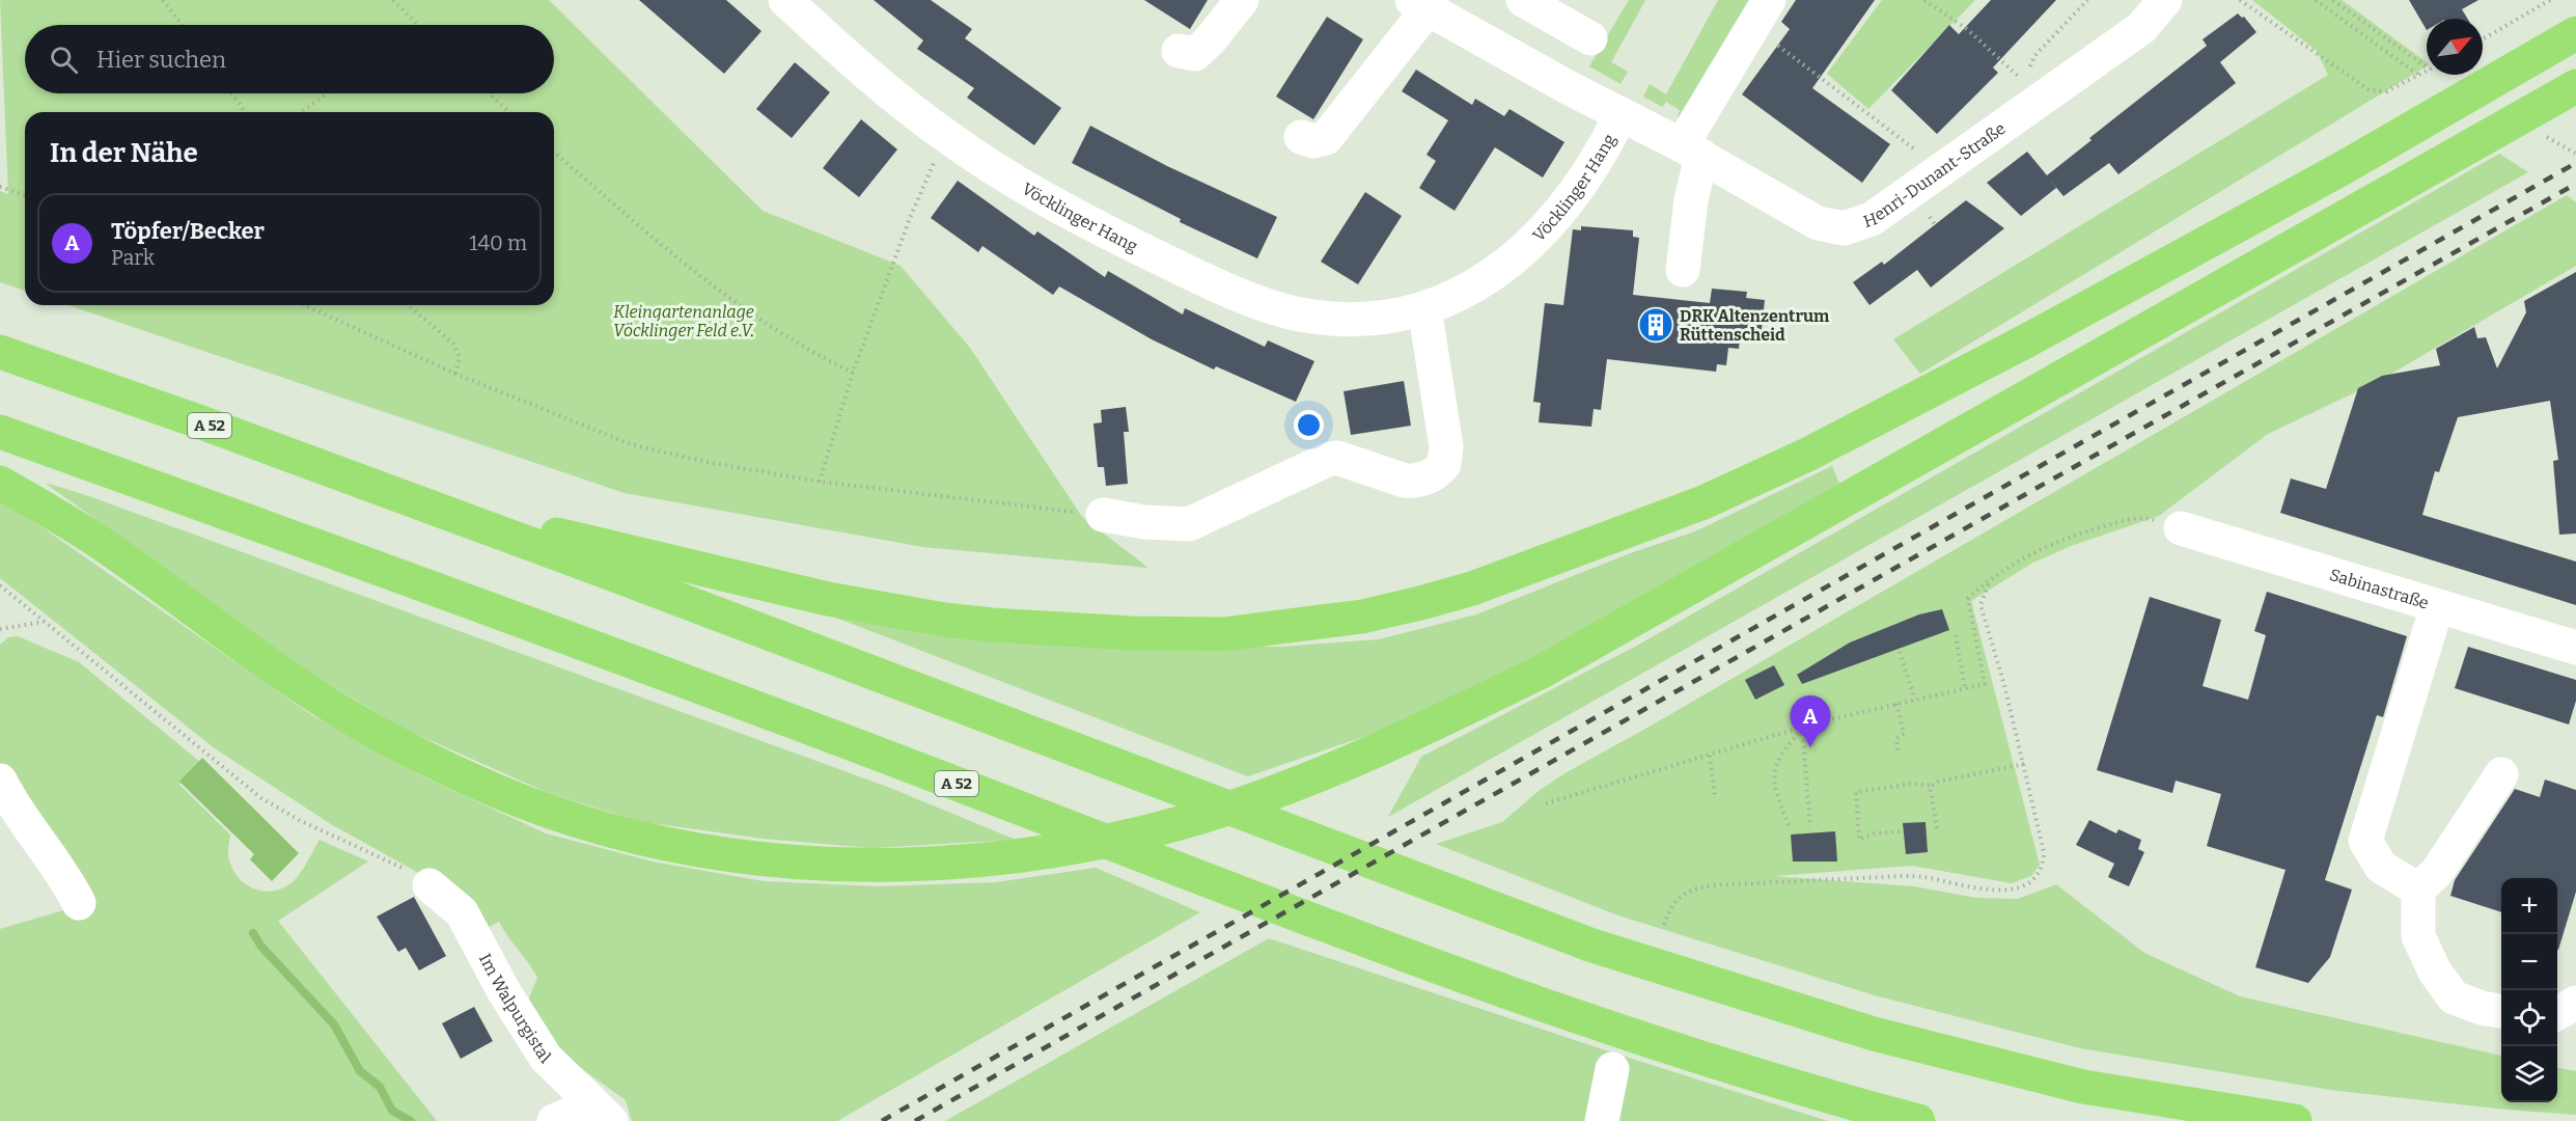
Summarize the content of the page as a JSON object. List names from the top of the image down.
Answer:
{
  "streets": {
    "highway": ["A 52"],
    "street": [
      "Henri-Dunant-Straße",
      "Vöcklinger Hang",
      "Sabinastraße",
      "Im Walpurgistal"
    ]
  },
  "crossings": [
    ["Henri-Dunant-Straße", "Vöcklinger Hang"]
  ],
  "parks": ["Kleingartenanlage Vöcklinger Feld e.V."],
  "places": {
    "building": ["DRK Altenzentrum Rüttenscheid"]
  },
  "north": "top right",
  "page": {
    "search": "Hier suchen",
    "heading": "In der Nähe",
    "list": [
      {
        "mark": "A",
        "name": "Töpfer/Becker",
        "note": "Park",
        "value": "140 m"
      }
    ],
    "pins": "A",
    "map_buttons": ["+", "−"]
  }
}
